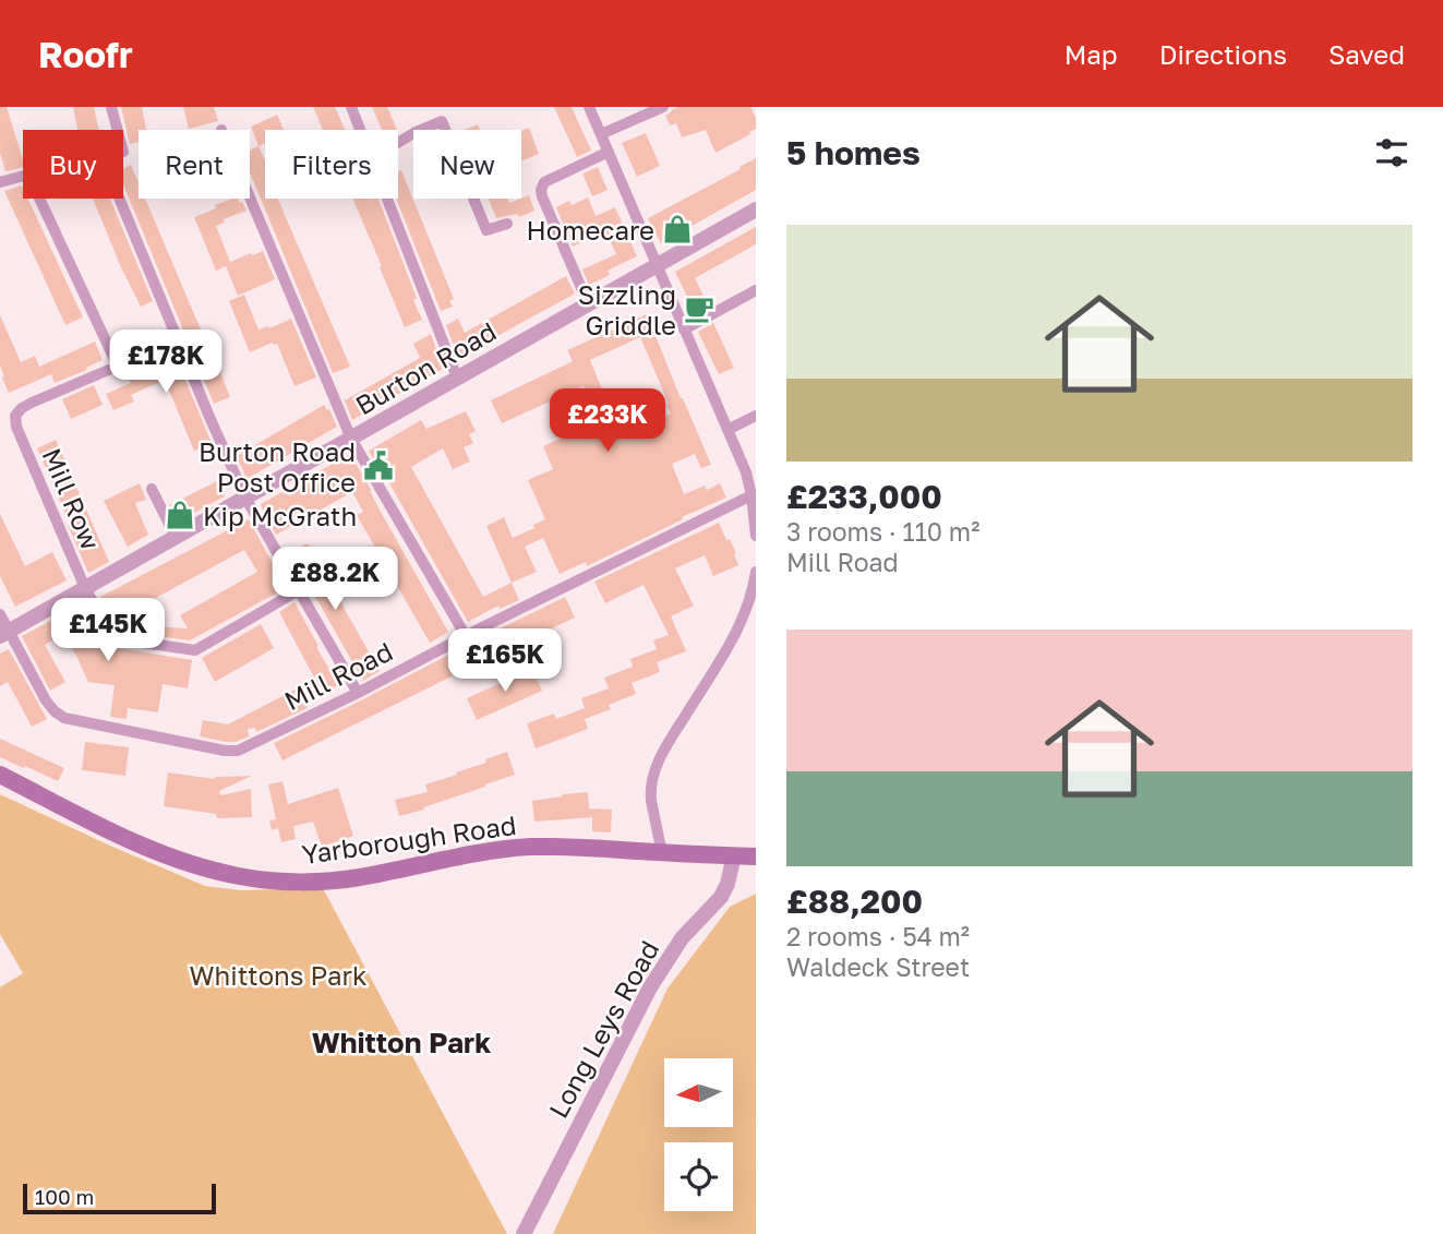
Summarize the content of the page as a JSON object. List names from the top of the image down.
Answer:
{
  "streets": {
    "main road": ["Yarborough Road"],
    "street": [
      "Burton Road",
      "Mill Row",
      "Mill Road",
      "Long Leys Road"
    ]
  },
  "crossings": [
    ["Burton Road", "Mill Row"],
    ["Burton Road", "Mill Road"],
    ["Yarborough Road", "Long Leys Road"]
  ],
  "districts": ["Whitton Park"],
  "parks": ["Whittons Park"],
  "places": {
    "shop": ["Homecare", "Kip McGrath"],
    "cafe": ["Sizzling Griddle"],
    "public building": ["Burton Road Post Office"]
  },
  "scale_bar": "100 m",
  "north": "left",
  "page": {
    "header": "Roofr",
    "nav": ["Map", "Directions", "Saved"],
    "heading": "5 homes",
    "chip": [
      "Buy",
      "Rent",
      "Filters",
      "New"
    ],
    "list": [
      {
        "name": "£233,000",
        "note": "3 rooms · 110 m² · Mill Road"
      },
      {
        "name": "£88,200",
        "note": "2 rooms · 54 m² · Waldeck Street"
      }
    ],
    "price": [
      "£178K",
      "£233K",
      "£88.2K",
      "£145K",
      "£165K"
    ],
    "scale": "100 m"
  }
}
